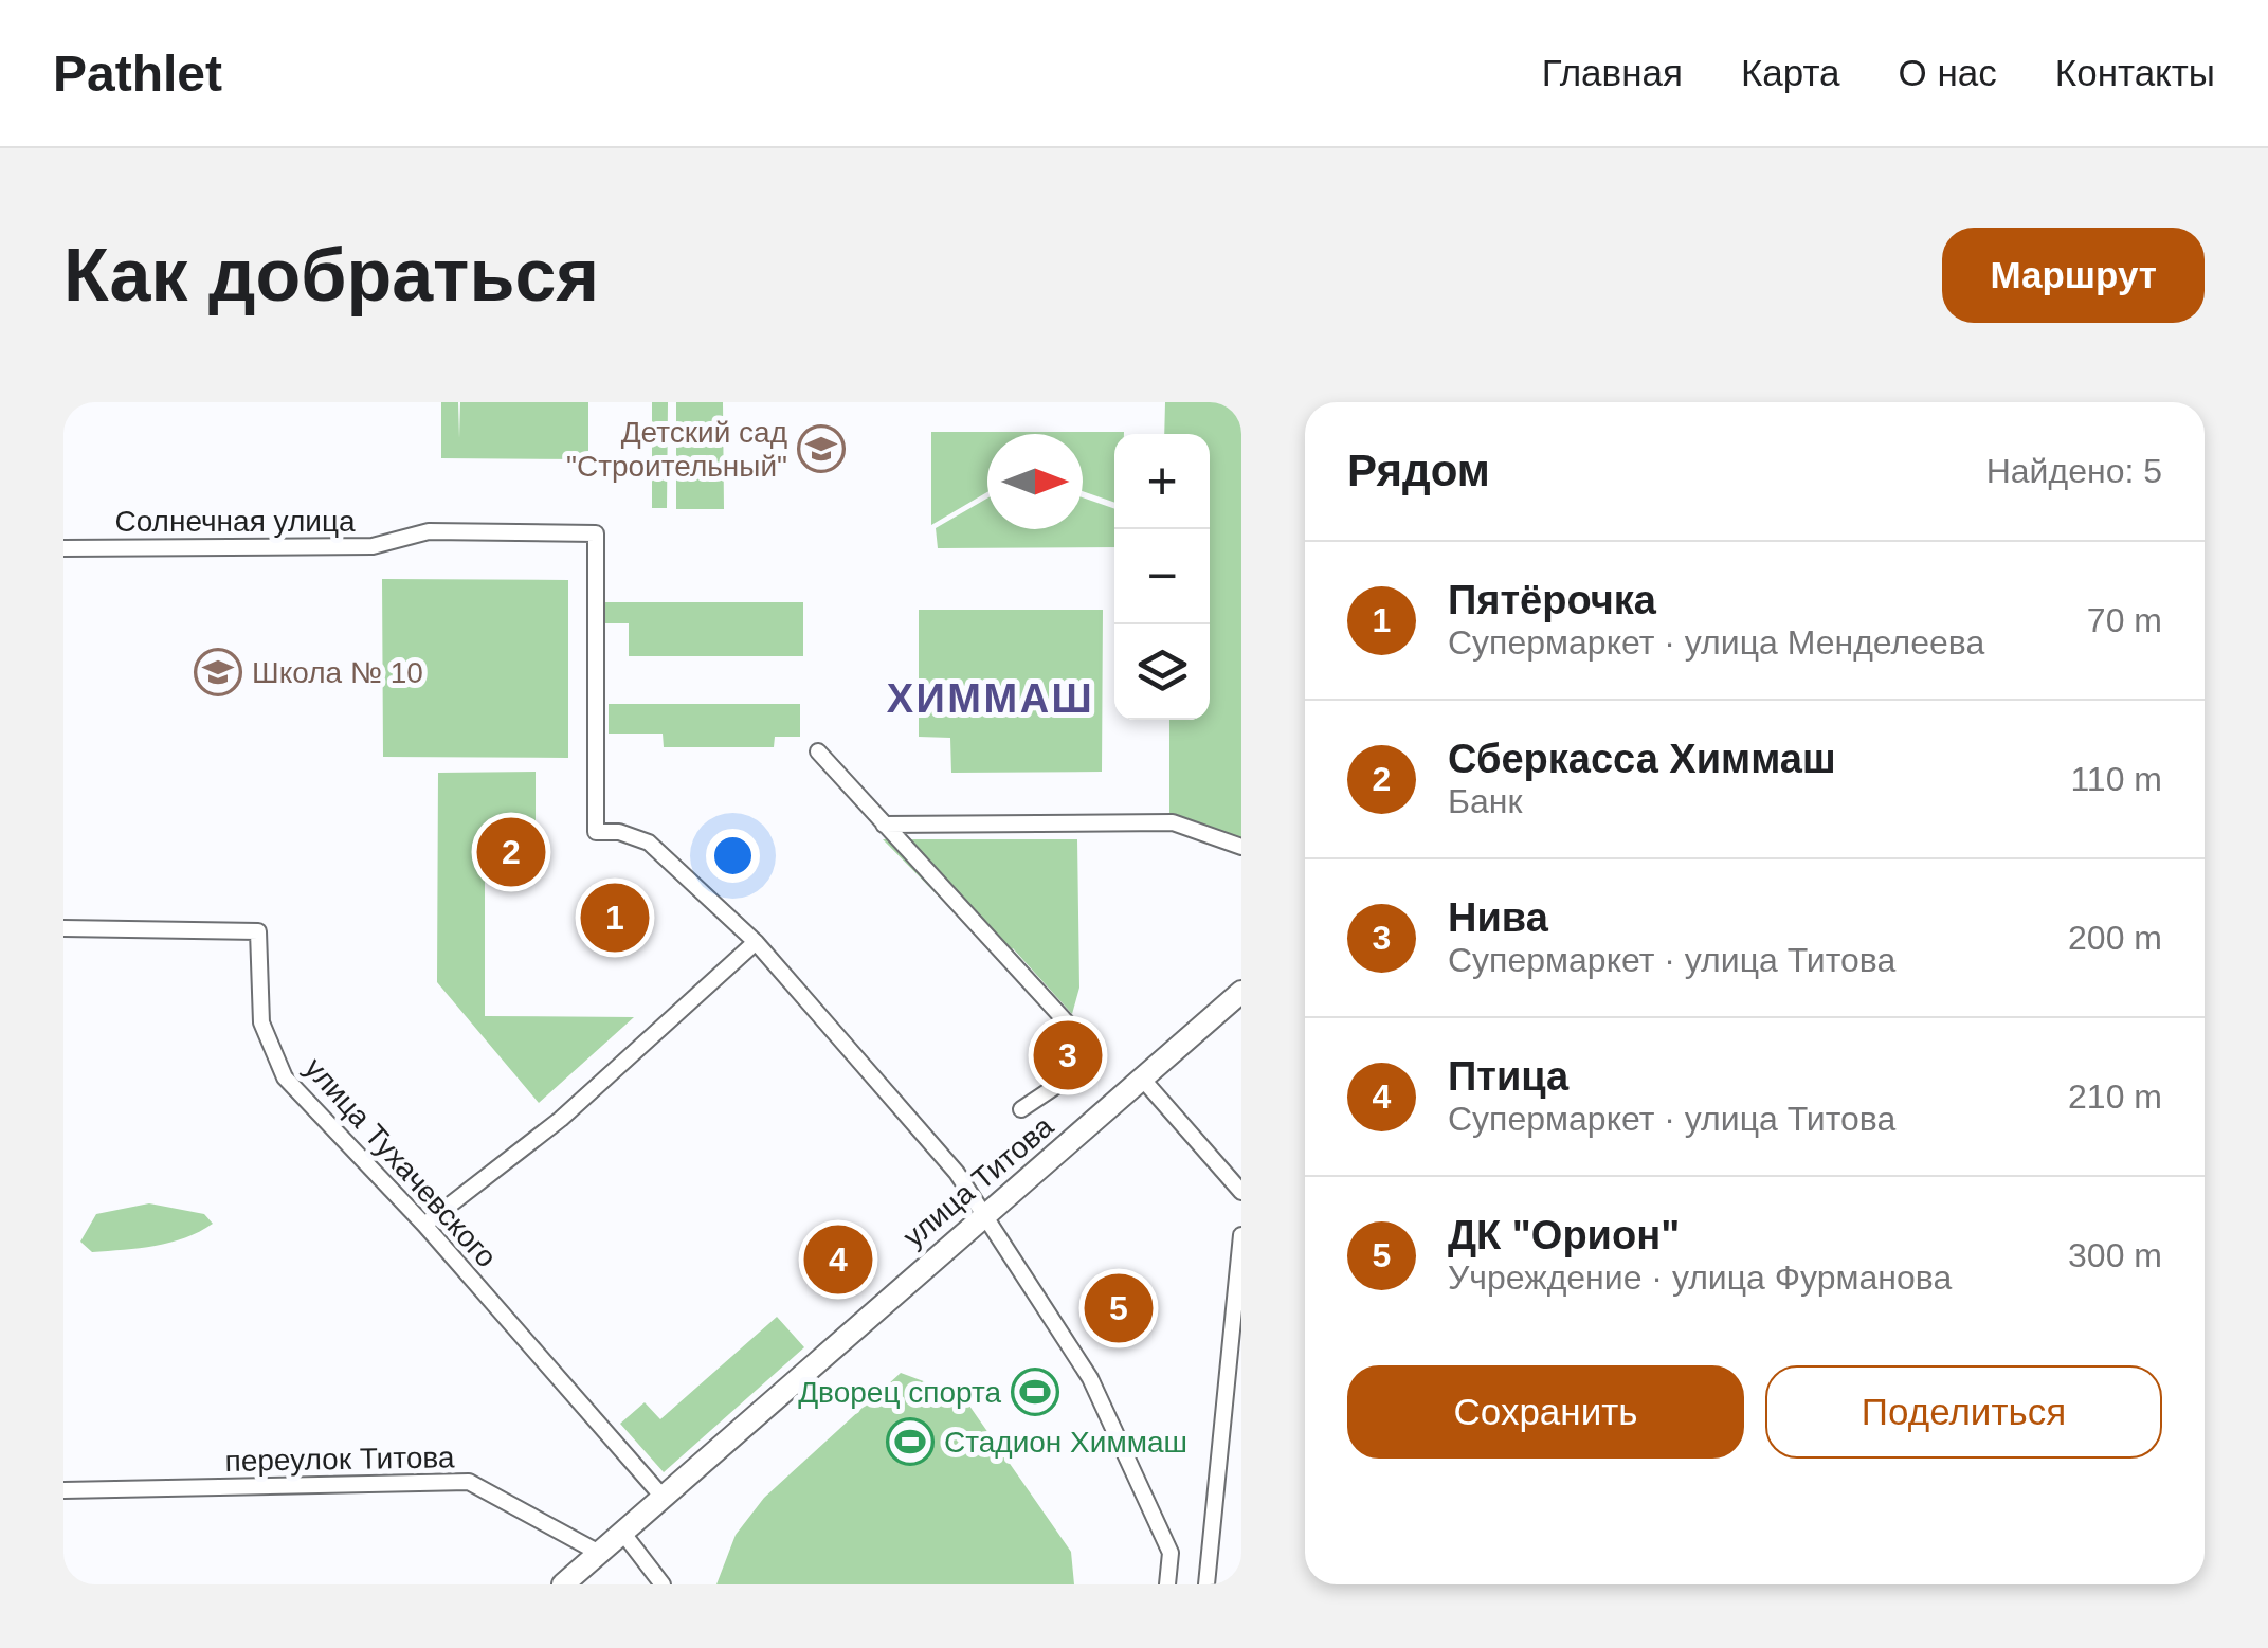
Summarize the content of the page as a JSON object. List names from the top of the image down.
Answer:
{
  "streets": {
    "street": [
      "Солнечная улица",
      "улица Тухачевского",
      "улица Титова",
      "переулок Титова"
    ]
  },
  "crossings": [
    ["улица Тухачевского", "улица Титова"],
    ["улица Титова", "переулок Титова"]
  ],
  "districts": ["ХИММАШ"],
  "places": {
    "school or university": ["Детский сад \"Строительный\"", "Школа № 10"],
    "sports": ["Дворец спорта", "Стадион Химмаш"]
  },
  "north": "right",
  "page": {
    "header": "Pathlet",
    "nav": [
      "Главная",
      "Карта",
      "О нас",
      "Контакты"
    ],
    "buttons": [
      "Маршрут",
      ["Сохранить", "Поделиться"]
    ],
    "title": "Как добраться",
    "heading": ["Рядом", "Найдено: 5"],
    "map_buttons": ["+", "−"],
    "list": [
      {
        "mark": "1",
        "name": "Пятёрочка",
        "note": "Супермаркет · улица Менделеева",
        "value": "70 m"
      },
      {
        "mark": "2",
        "name": "Сберкасса Химмаш",
        "note": "Банк",
        "value": "110 m"
      },
      {
        "mark": "3",
        "name": "Нива",
        "note": "Супермаркет · улица Титова",
        "value": "200 m"
      },
      {
        "mark": "4",
        "name": "Птица",
        "note": "Супермаркет · улица Титова",
        "value": "210 m"
      },
      {
        "mark": "5",
        "name": "ДК \"Орион\"",
        "note": "Учреждение · улица Фурманова",
        "value": "300 m"
      }
    ],
    "pins": [
      "2",
      "1",
      "3",
      "4",
      "5"
    ]
  }
}
